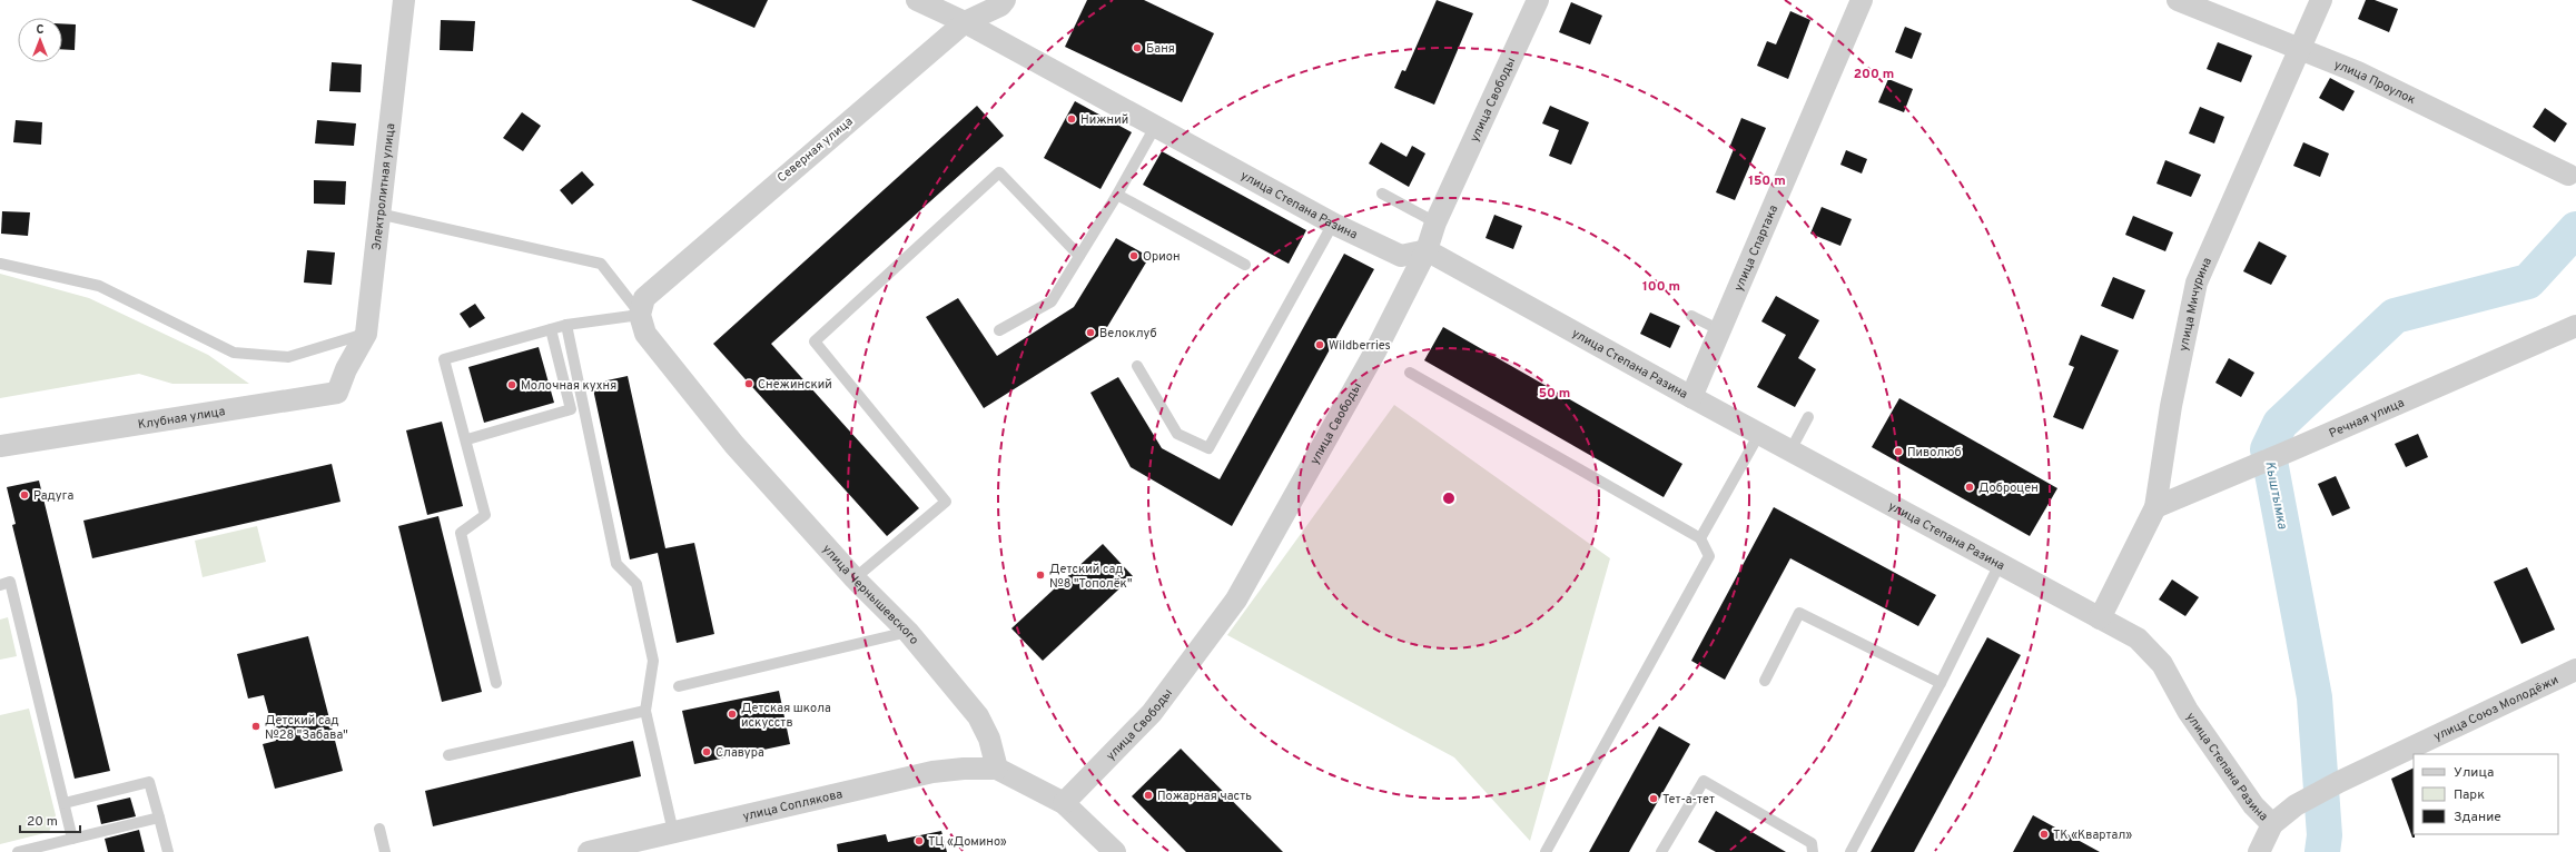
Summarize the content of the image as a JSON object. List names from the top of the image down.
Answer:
{
  "streets": {
    "street": [
      "улица Проулок",
      "улица Свободы",
      "Северная улица",
      "Электролитная улица",
      "улица Степана Разина",
      "улица Спартака",
      "улица Мичурина",
      "Клубная улица",
      "Речная улица",
      "улица Чернышевского",
      "улица Союз Молодёжи",
      "улица Соплякова"
    ]
  },
  "crossings": [
    ["улица Проулок", "улица Мичурина"],
    ["улица Свободы", "улица Степана Разина"],
    ["Северная улица", "улица Степана Разина"],
    ["Северная улица", "улица Чернышевского"],
    ["Электролитная улица", "Клубная улица"],
    ["улица Степана Разина", "улица Спартака"],
    ["улица Степана Разина", "улица Мичурина"],
    ["улица Степана Разина", "улица Союз Молодёжи"],
    ["улица Мичурина", "Речная улица"],
    ["улица Чернышевского", "улица Соплякова"]
  ],
  "water": ["Кыштымка"],
  "places": [
    "Баня",
    "Нижний",
    "Орион",
    "Велоклуб",
    "Wildberries",
    "Снежинский",
    "Молочная кухня",
    "Пиволюб",
    "Доброцен",
    "Радуга",
    "Детский сад №8 \"Тополёк\"",
    "Детская школа искусств",
    "Детский сад №28 \"Забава\"",
    "Славура",
    "Пожарная часть",
    "Тет-а-тет",
    "ТК «Квартал»",
    "ТЦ «Домино»"
  ],
  "legend": ["Улица", "Парк", "Здание"],
  "scale_bar": "20 m",
  "north": "top",
  "rings": [
    "200 m",
    "150 m",
    "100 m",
    "50 m"
  ]
}
